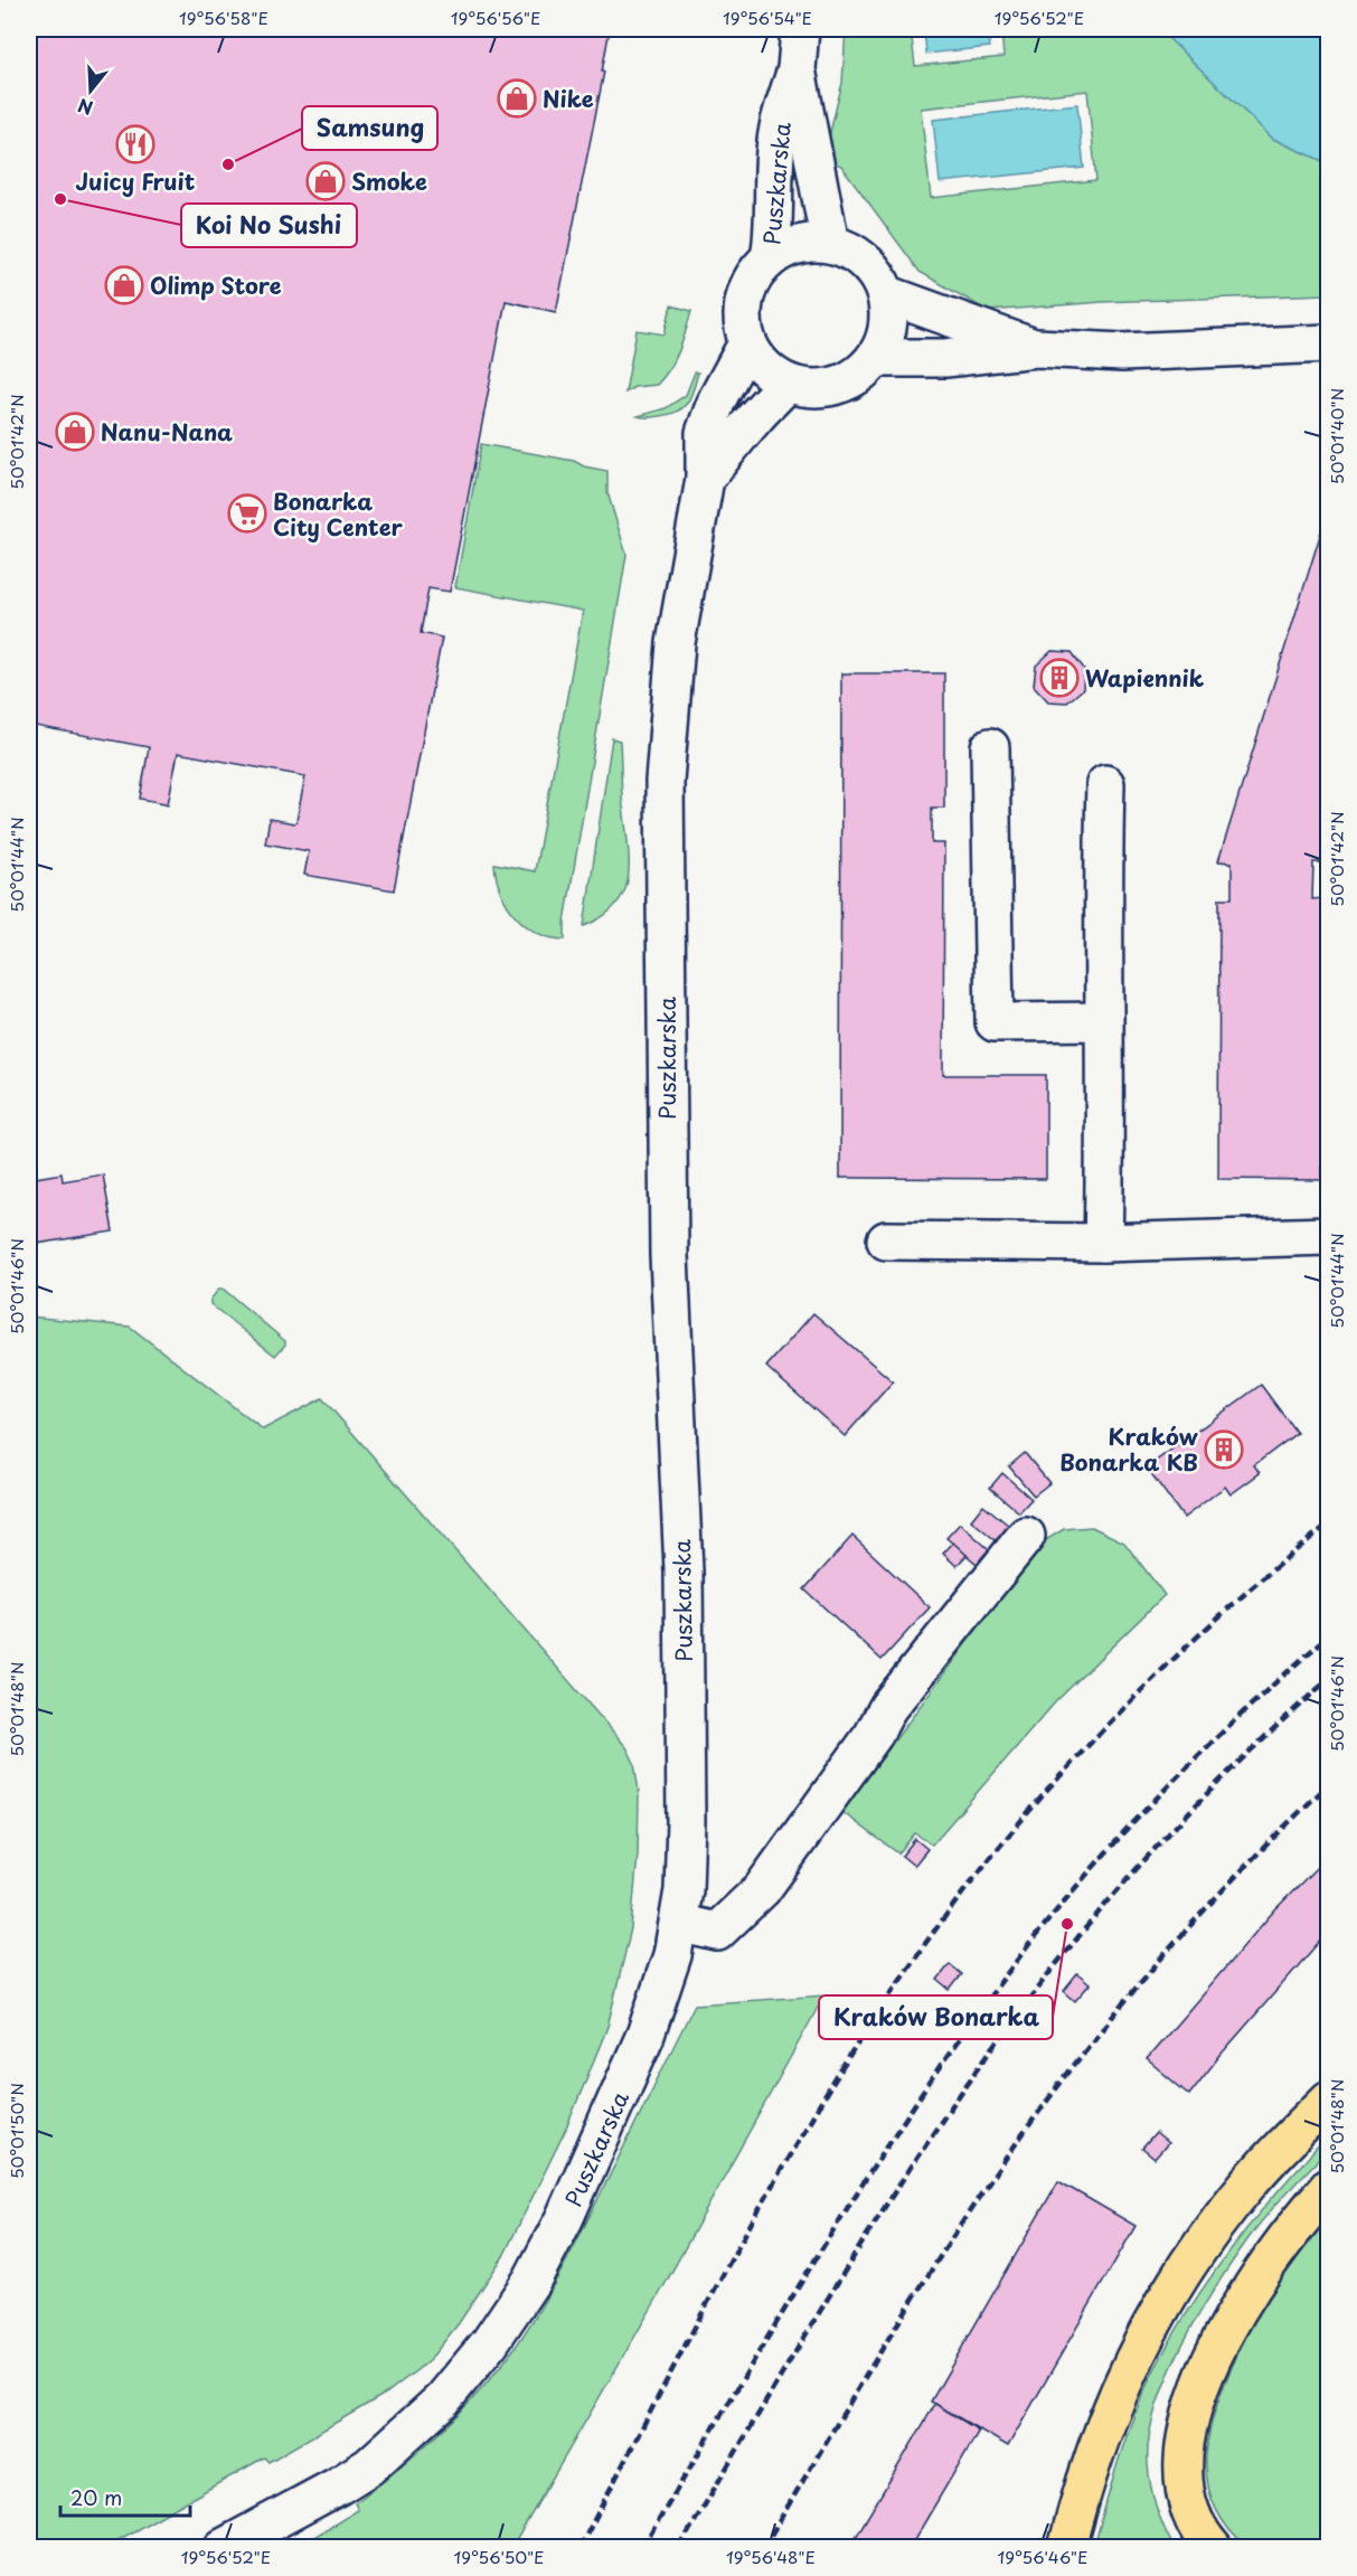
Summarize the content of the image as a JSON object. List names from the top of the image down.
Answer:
{
  "streets": {
    "street": ["Puszkarska"]
  },
  "places": {
    "shop": [
      "Nike",
      "Smoke",
      "Olimp Store",
      "Nanu-Nana"
    ],
    "restaurant": ["Juicy Fruit"],
    "other": ["Samsung", "Koi No Sushi", "Kraków Bonarka"],
    "supermarket": ["Bonarka City Center"],
    "building": ["Wapiennik", "Kraków Bonarka KB"]
  },
  "scale_bar": "20 m",
  "north": "bottom",
  "coordinates": [
    "19°56'58\"E",
    "19°56'56\"E",
    "19°56'54\"E",
    "19°56'52\"E",
    "50°01'40\"N",
    "50°01'42\"N",
    "50°01'44\"N",
    "50°01'46\"N",
    "50°01'48\"N",
    "50°01'50\"N",
    "19°56'50\"E",
    "19°56'48\"E",
    "19°56'46\"E"
  ]
}
